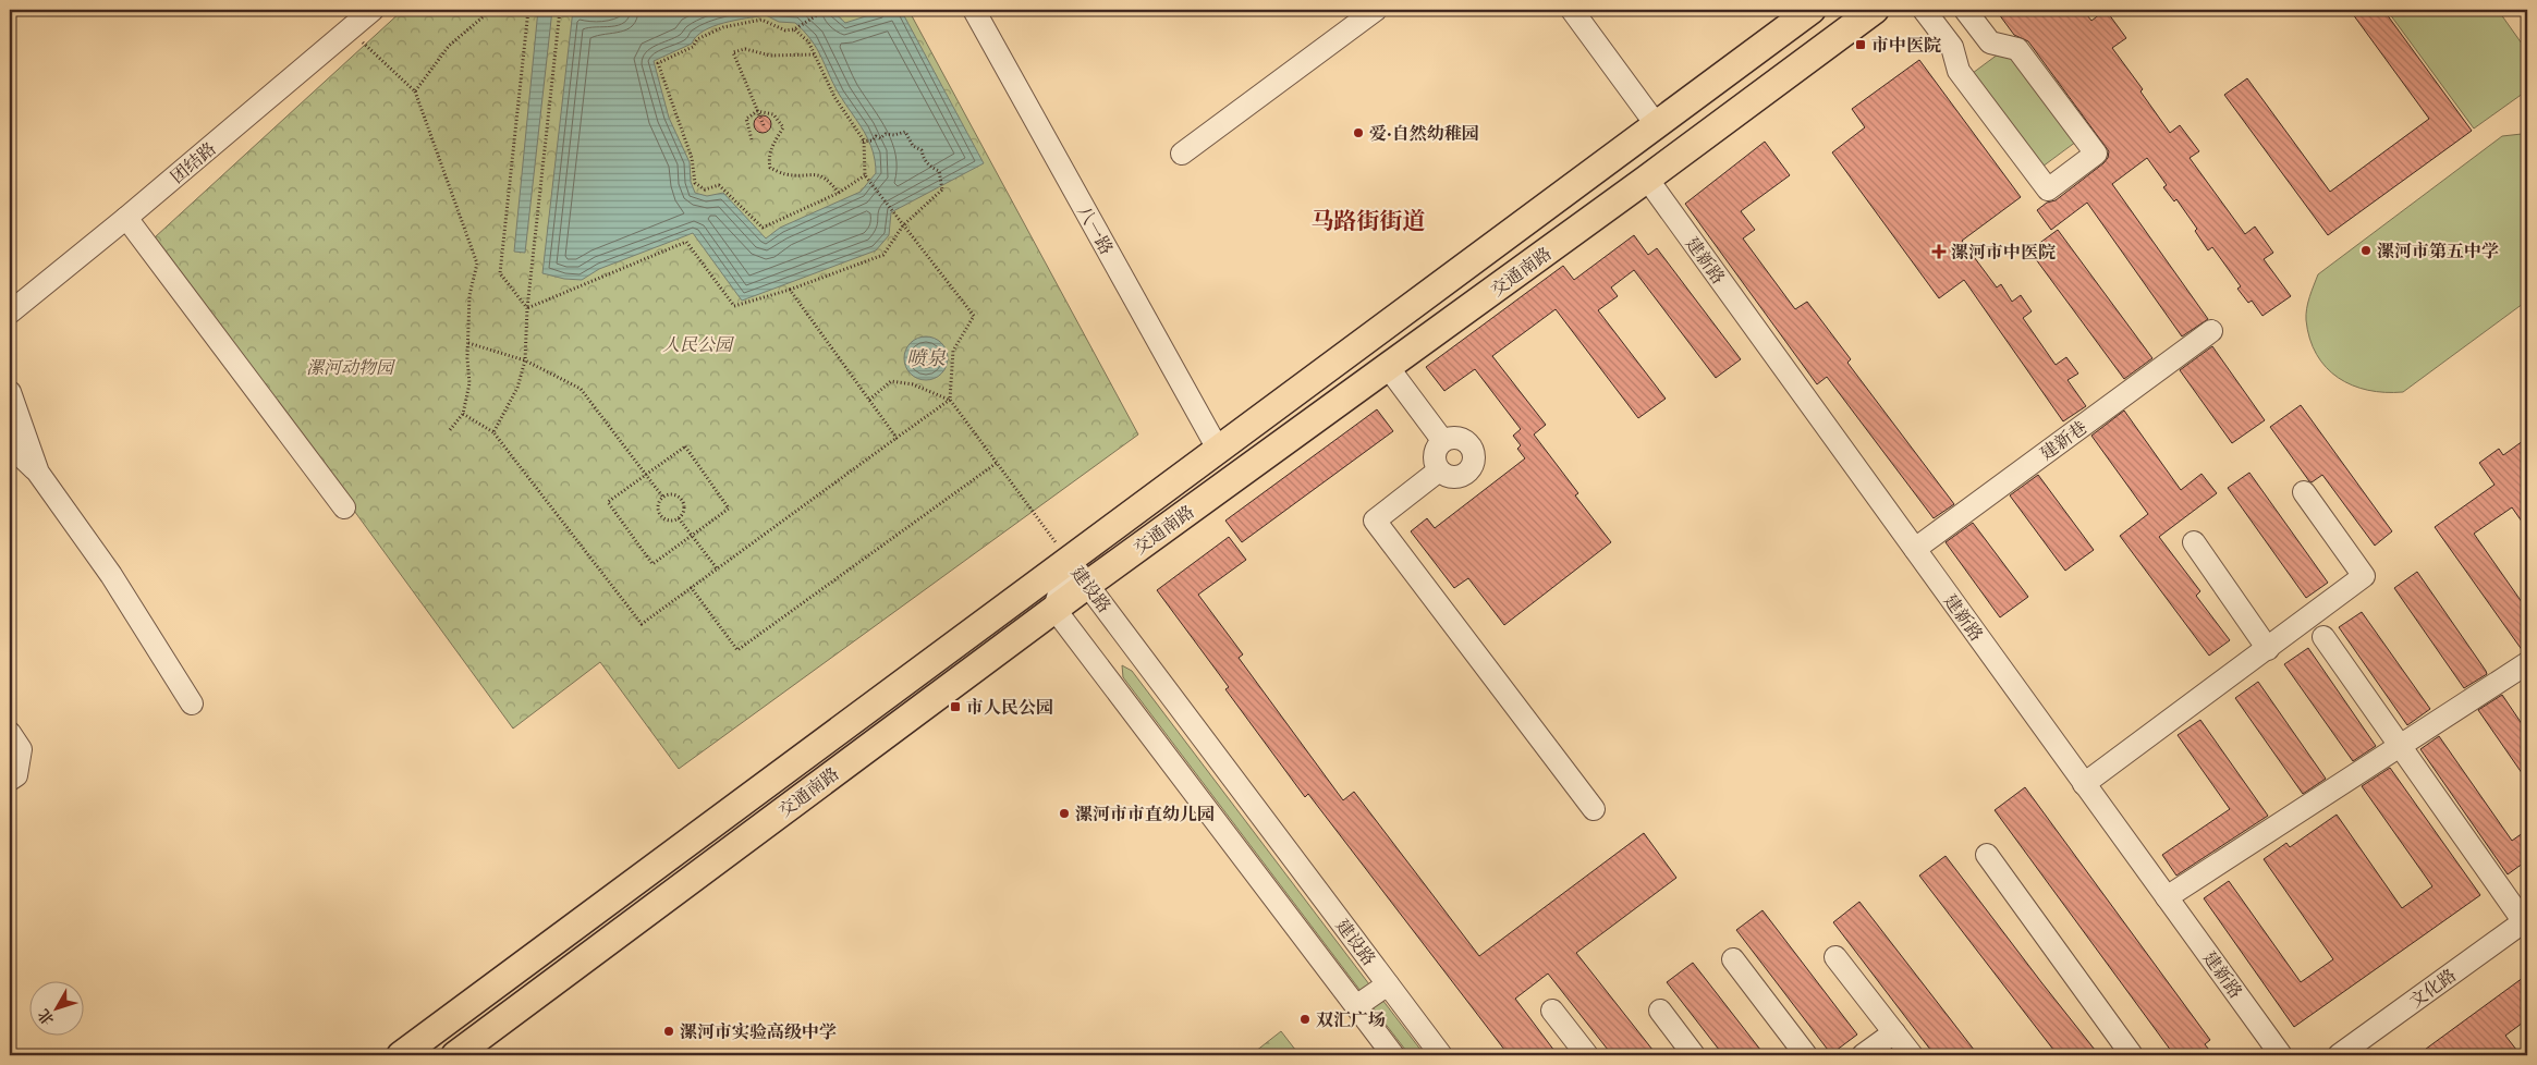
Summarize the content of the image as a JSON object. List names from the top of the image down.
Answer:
{
  "streets": {
    "main road": ["交通南路"],
    "street": [
      "团结路",
      "八一路",
      "建新路",
      "建新巷",
      "建设路",
      "文化路"
    ]
  },
  "crossings": [
    ["八一路", "交通南路"],
    ["建新路", "交通南路"],
    ["建新路", "建新巷"],
    ["交通南路", "建设路"]
  ],
  "districts": ["马路街街道"],
  "water": ["喷泉"],
  "parks": ["人民公园", "漯河动物园"],
  "places": {
    "transit": ["市中医院", "市人民公园"],
    "other": [
      "爱·自然幼稚园",
      "漯河市第五中学",
      "漯河市市直幼儿园",
      "双汇广场",
      "漯河市实验高级中学"
    ],
    "health": ["漯河市中医院"]
  },
  "north": "bottom left"
}
